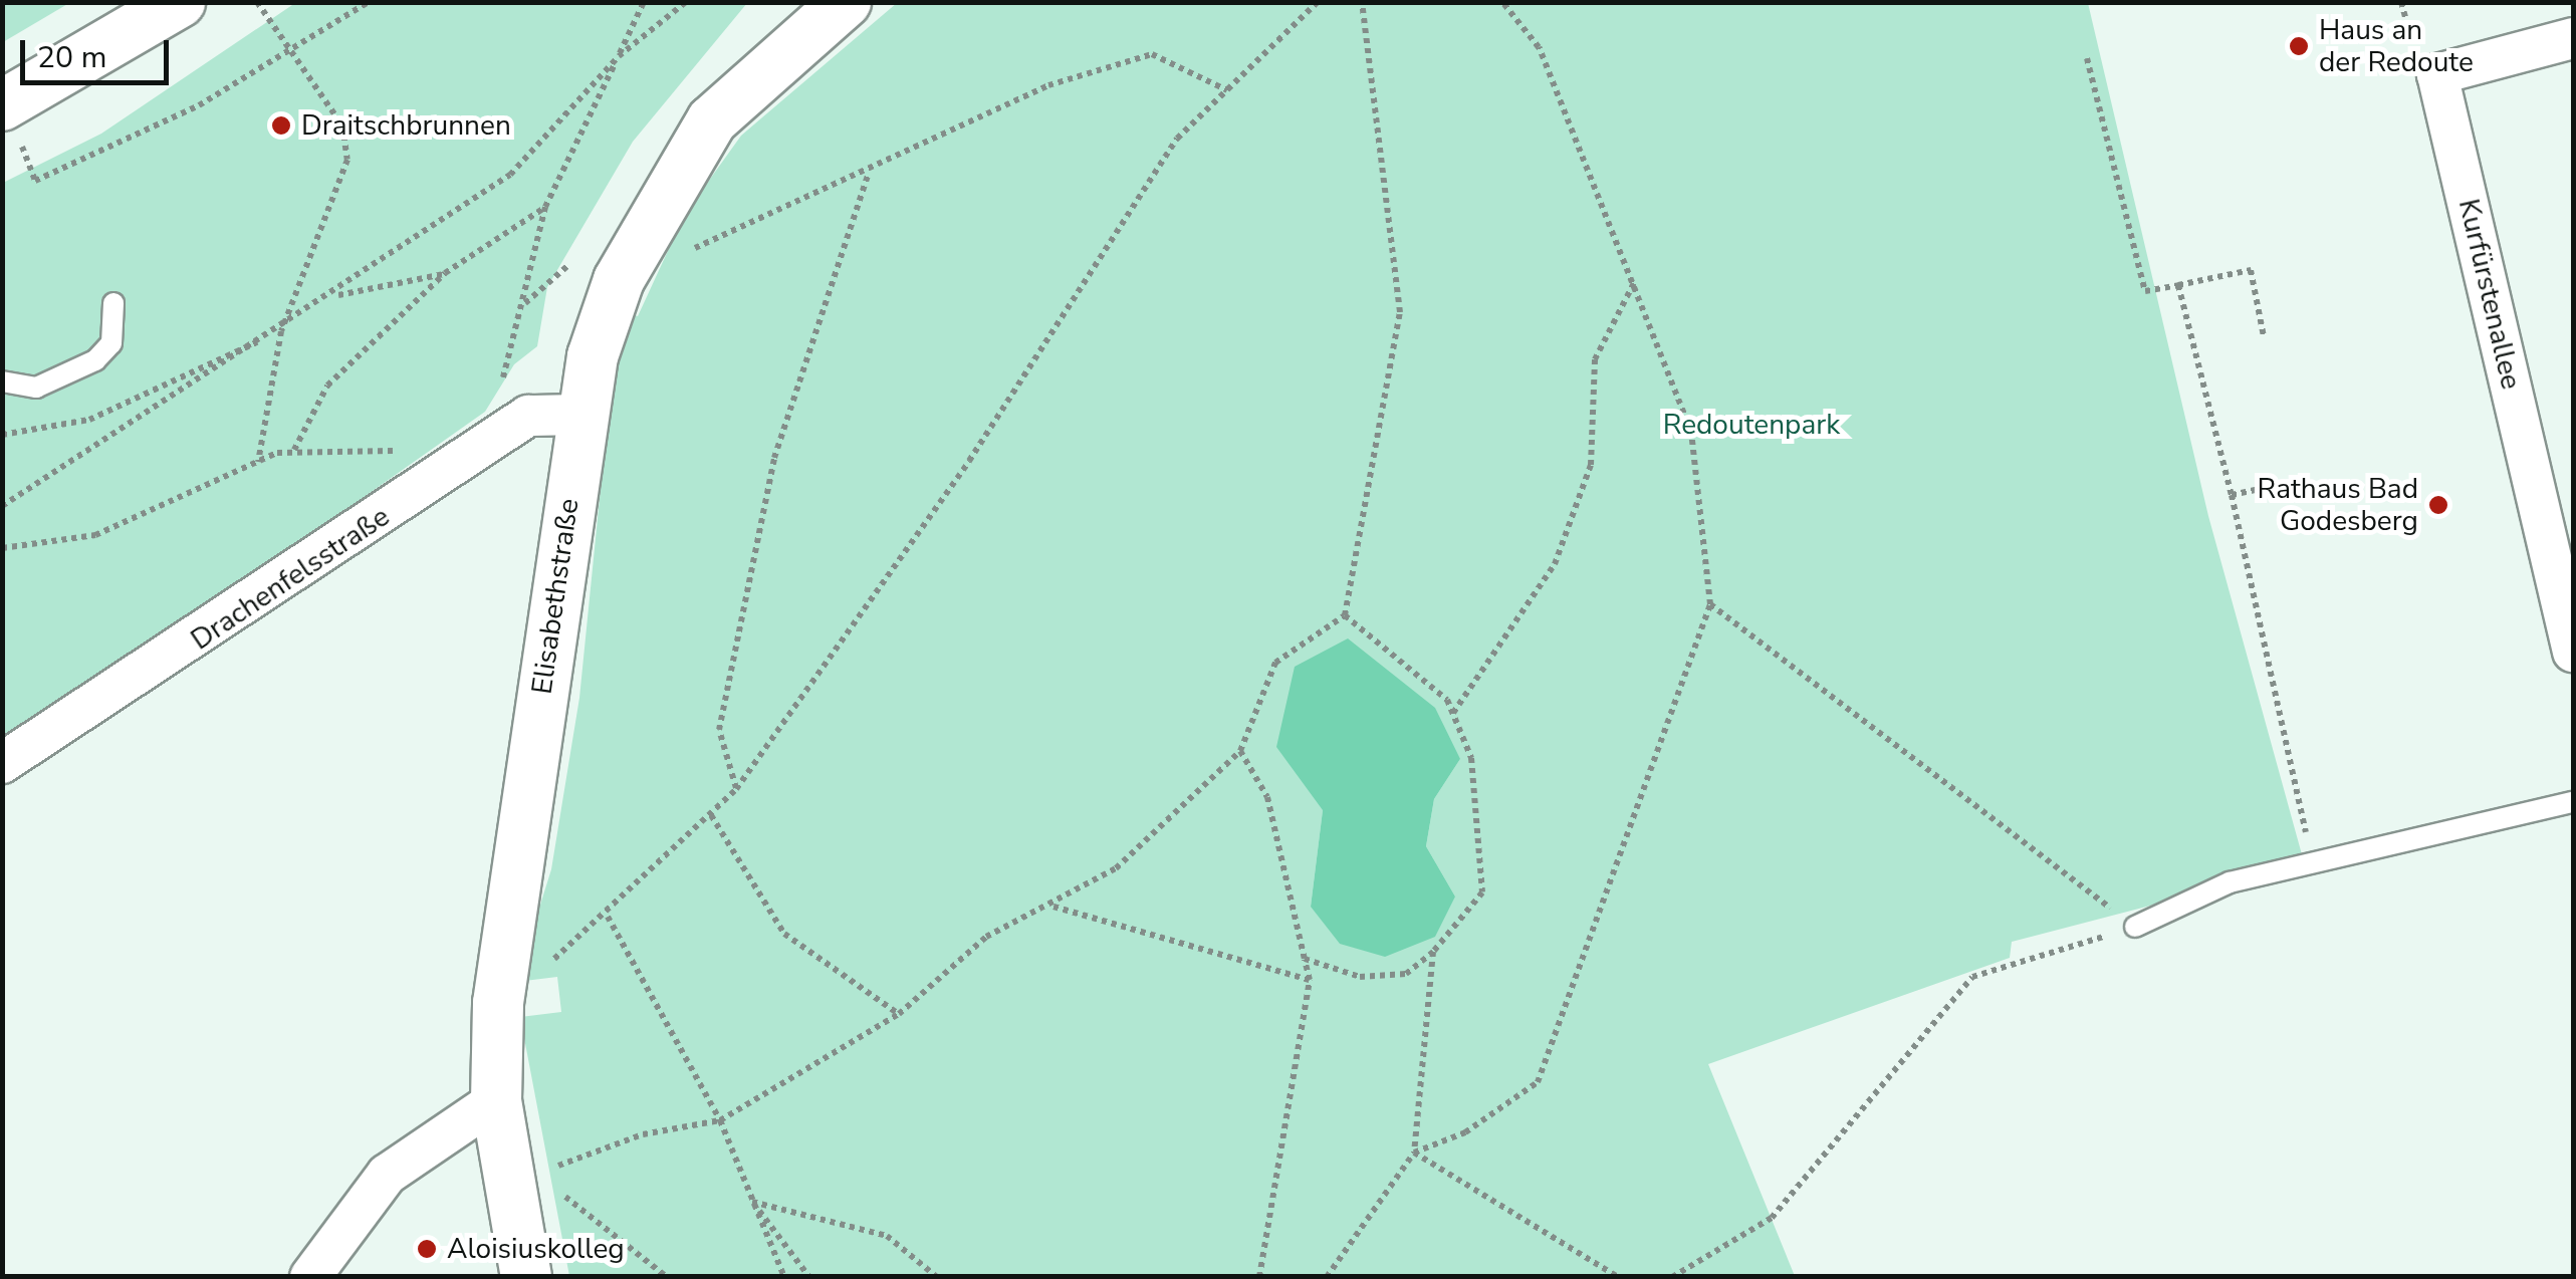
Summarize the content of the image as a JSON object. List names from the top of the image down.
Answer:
{
  "streets": {
    "street": ["Kurfürstenallee", "Drachenfelsstraße", "Elisabethstraße"]
  },
  "parks": ["Redoutenpark"],
  "places": [
    "Haus an der Redoute",
    "Draitschbrunnen",
    "Rathaus Bad Godesberg",
    "Aloisiuskolleg"
  ],
  "scale_bar": "20 m"
}
